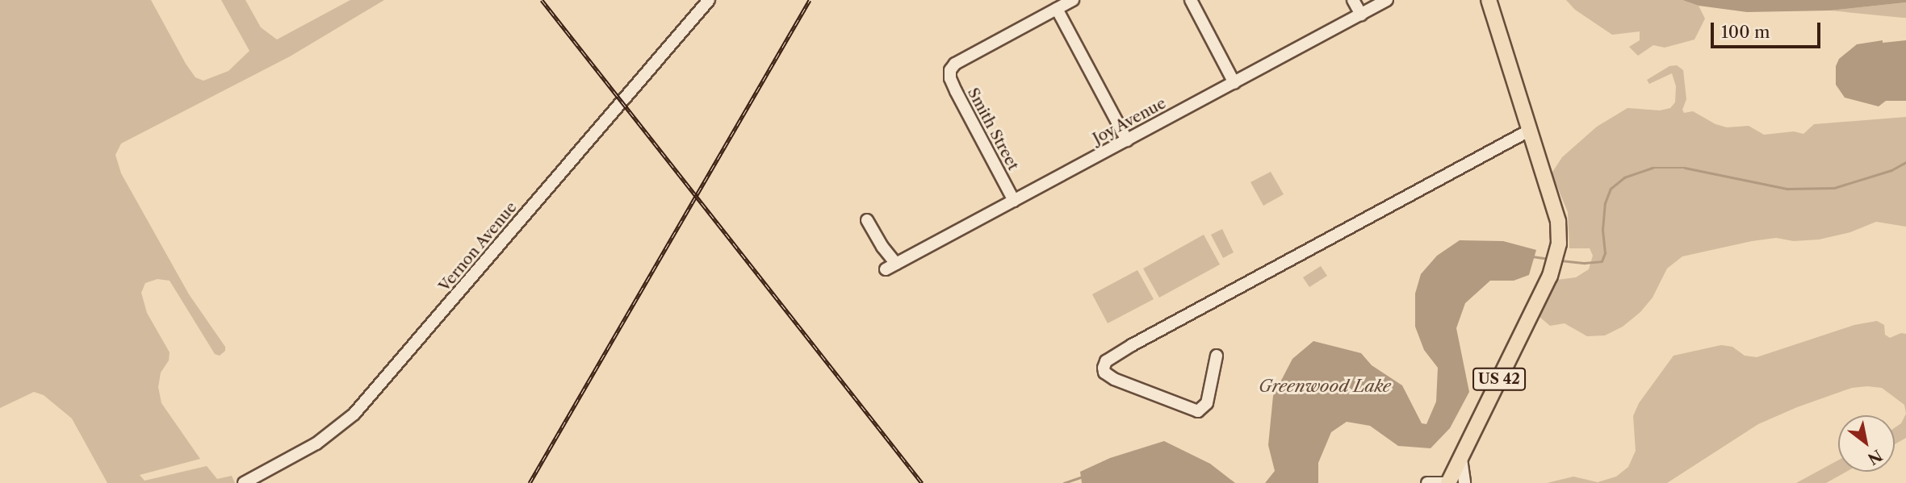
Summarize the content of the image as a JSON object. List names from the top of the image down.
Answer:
{
  "streets": {
    "main road": ["US 42"],
    "street": ["Joy Avenue", "Smith Street", "Vernon Avenue"]
  },
  "crossings": [
    ["Joy Avenue", "Smith Street"]
  ],
  "water": ["Greenwood Lake"],
  "scale_bar": "100 m",
  "north": "bottom right"
}
